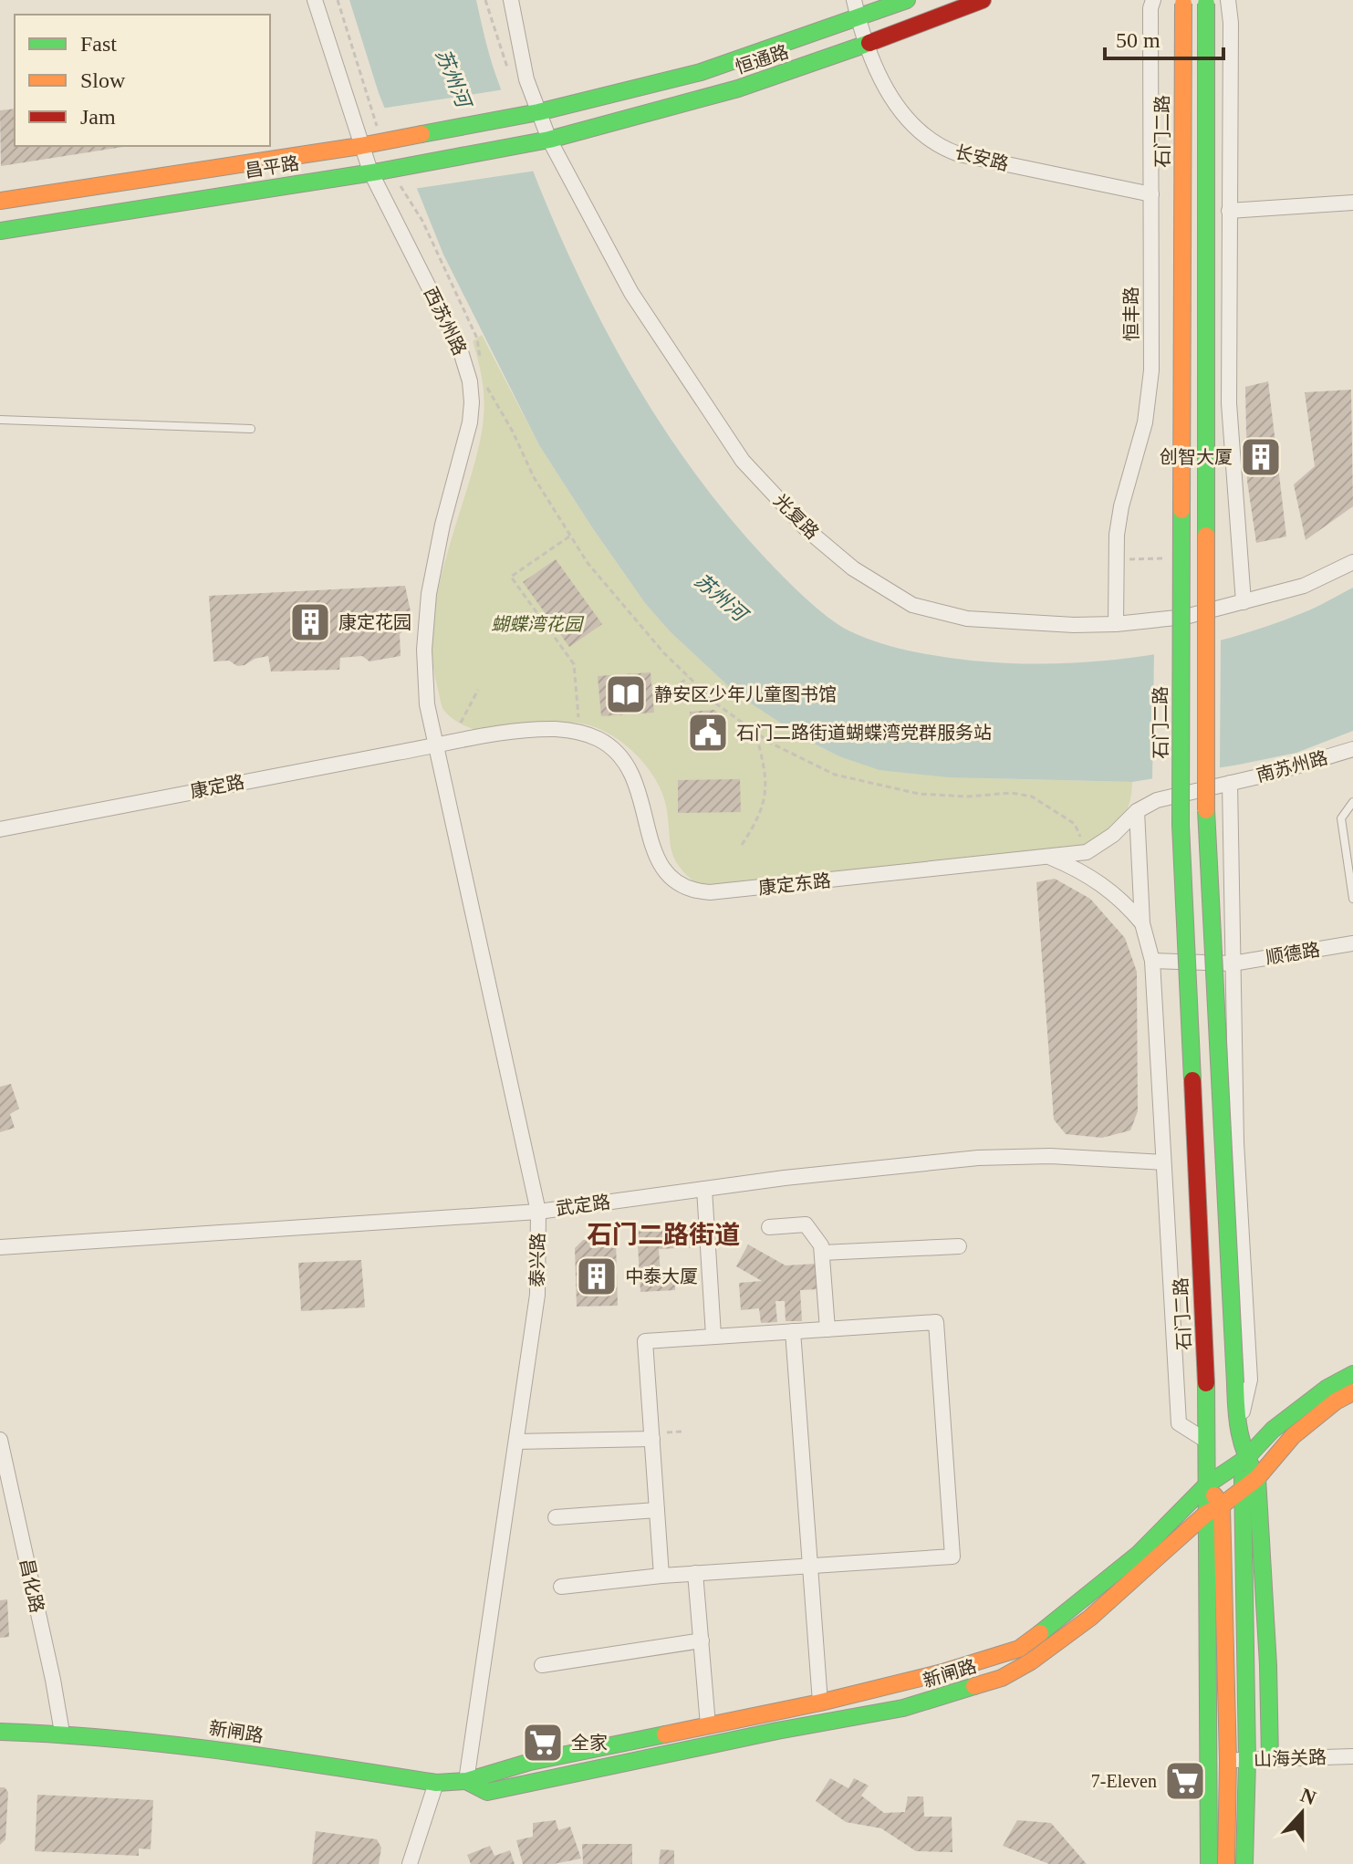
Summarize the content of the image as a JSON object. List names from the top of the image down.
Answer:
{
  "streets": {
    "main road": [
      "恒通路",
      "石门二路",
      "昌平路",
      "新闸路"
    ],
    "street": [
      "长安路",
      "恒丰路",
      "西苏州路",
      "光复路",
      "南苏州路",
      "康定路",
      "康定东路",
      "顺德路",
      "武定路",
      "泰兴路",
      "昌化路",
      "山海关路"
    ]
  },
  "crossings": [
    ["恒通路", "长安路"],
    ["恒通路", "昌平路"],
    ["恒通路", "光复路"],
    ["石门二路", "康定东路"],
    ["石门二路", "顺德路"],
    ["石门二路", "武定路"],
    ["石门二路", "新闸路"],
    ["长安路", "恒丰路"],
    ["昌平路", "西苏州路"],
    ["昌平路", "光复路"],
    ["恒丰路", "光复路"],
    ["西苏州路", "康定路"],
    ["西苏州路", "康定东路"],
    ["西苏州路", "泰兴路"],
    ["南苏州路", "康定东路"],
    ["康定路", "康定东路"],
    ["康定路", "泰兴路"],
    ["康定东路", "泰兴路"],
    ["武定路", "泰兴路"],
    ["泰兴路", "新闸路"],
    ["昌化路", "新闸路"]
  ],
  "districts": ["石门二路街道"],
  "water": ["苏州河"],
  "parks": ["蝴蝶湾花园"],
  "places": {
    "building": ["创智大厦", "康定花园", "中泰大厦"],
    "library": ["静安区少年儿童图书馆"],
    "public building": ["石门二路街道蝴蝶湾党群服务站"],
    "supermarket": ["全家", "7-Eleven"]
  },
  "legend": ["Fast", "Slow", "Jam"],
  "scale_bar": "50 m",
  "north": "top"
}
